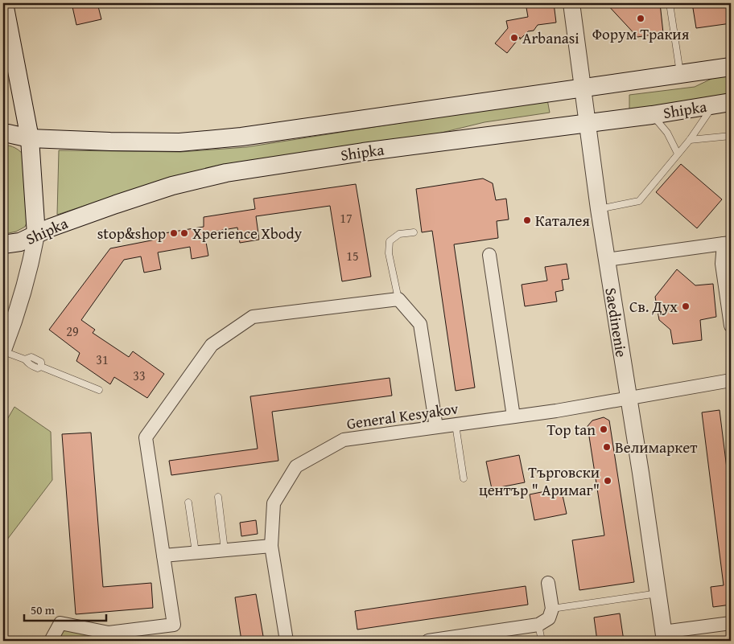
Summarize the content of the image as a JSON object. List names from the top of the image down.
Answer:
{
  "streets": {
    "main road": ["Shipka"],
    "street": ["Saedinenie", "General Kesyakov"]
  },
  "crossings": [
    ["Shipka", "Saedinenie"],
    ["Saedinenie", "General Kesyakov"]
  ],
  "places": [
    "Форум Тракия",
    "Аrbanasi",
    "Каталея",
    "stop&shop",
    "Xperience Xbody",
    "Св. Дух",
    "Top tan",
    "Велимаркет",
    "Търговски център \" Аримаг\""
  ],
  "house_numbers": [
    "17",
    "15",
    "29",
    "31",
    "33"
  ],
  "scale_bar": "50 m"
}
